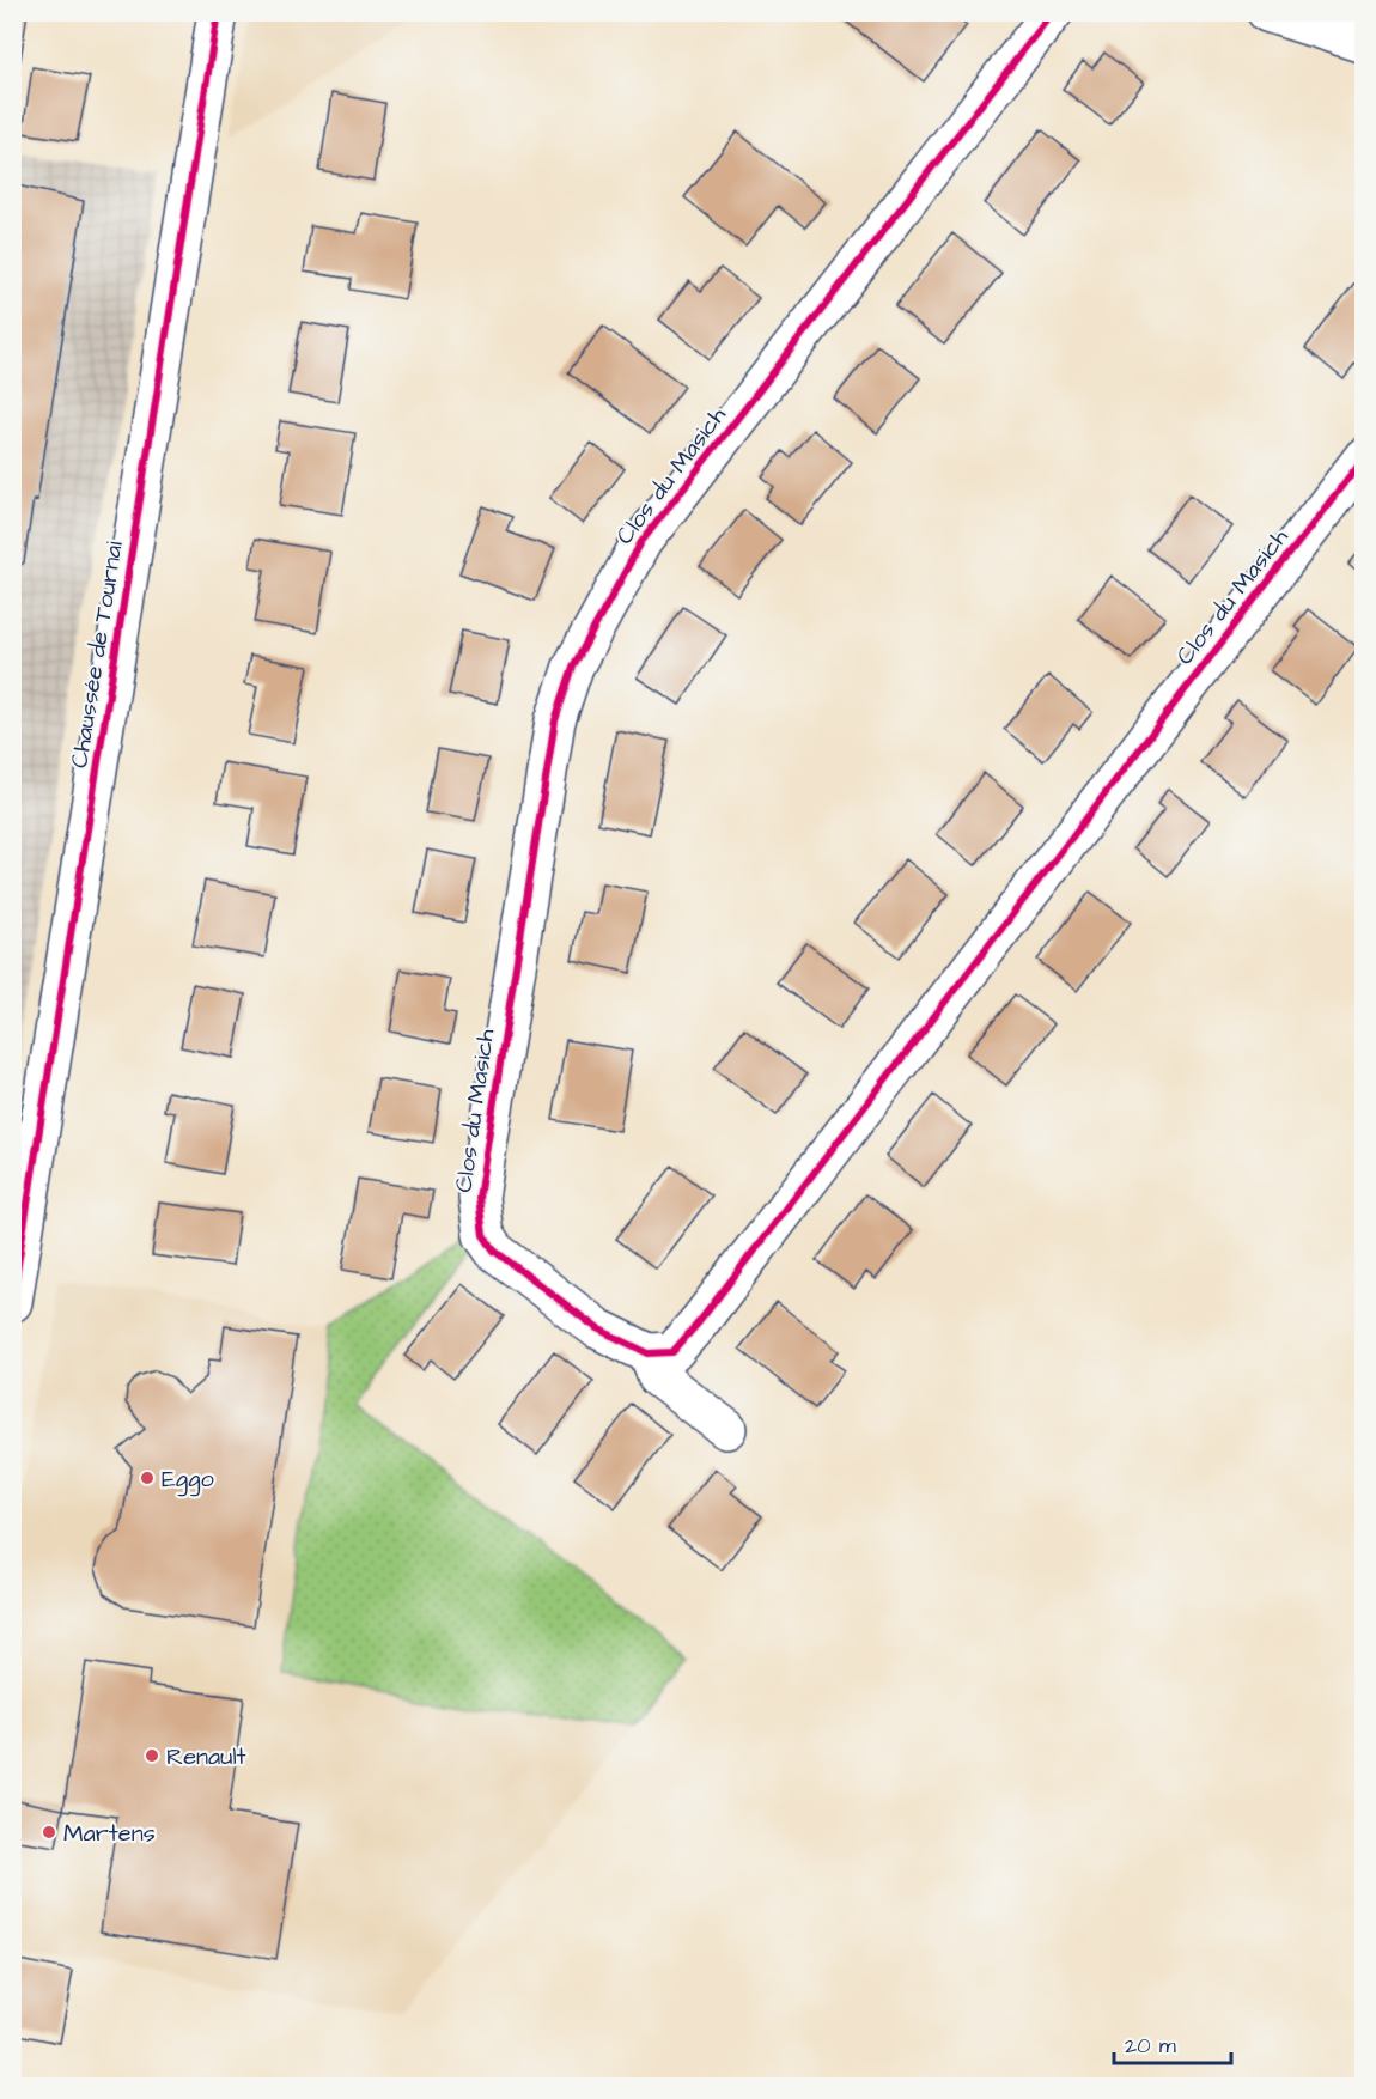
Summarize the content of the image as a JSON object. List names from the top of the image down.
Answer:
{
  "streets": {
    "street": ["Clos du Masich", "Chaussée de Tournai"]
  },
  "places": ["Eggo", "Renault", "Martens"],
  "scale_bar": "20 m"
}
